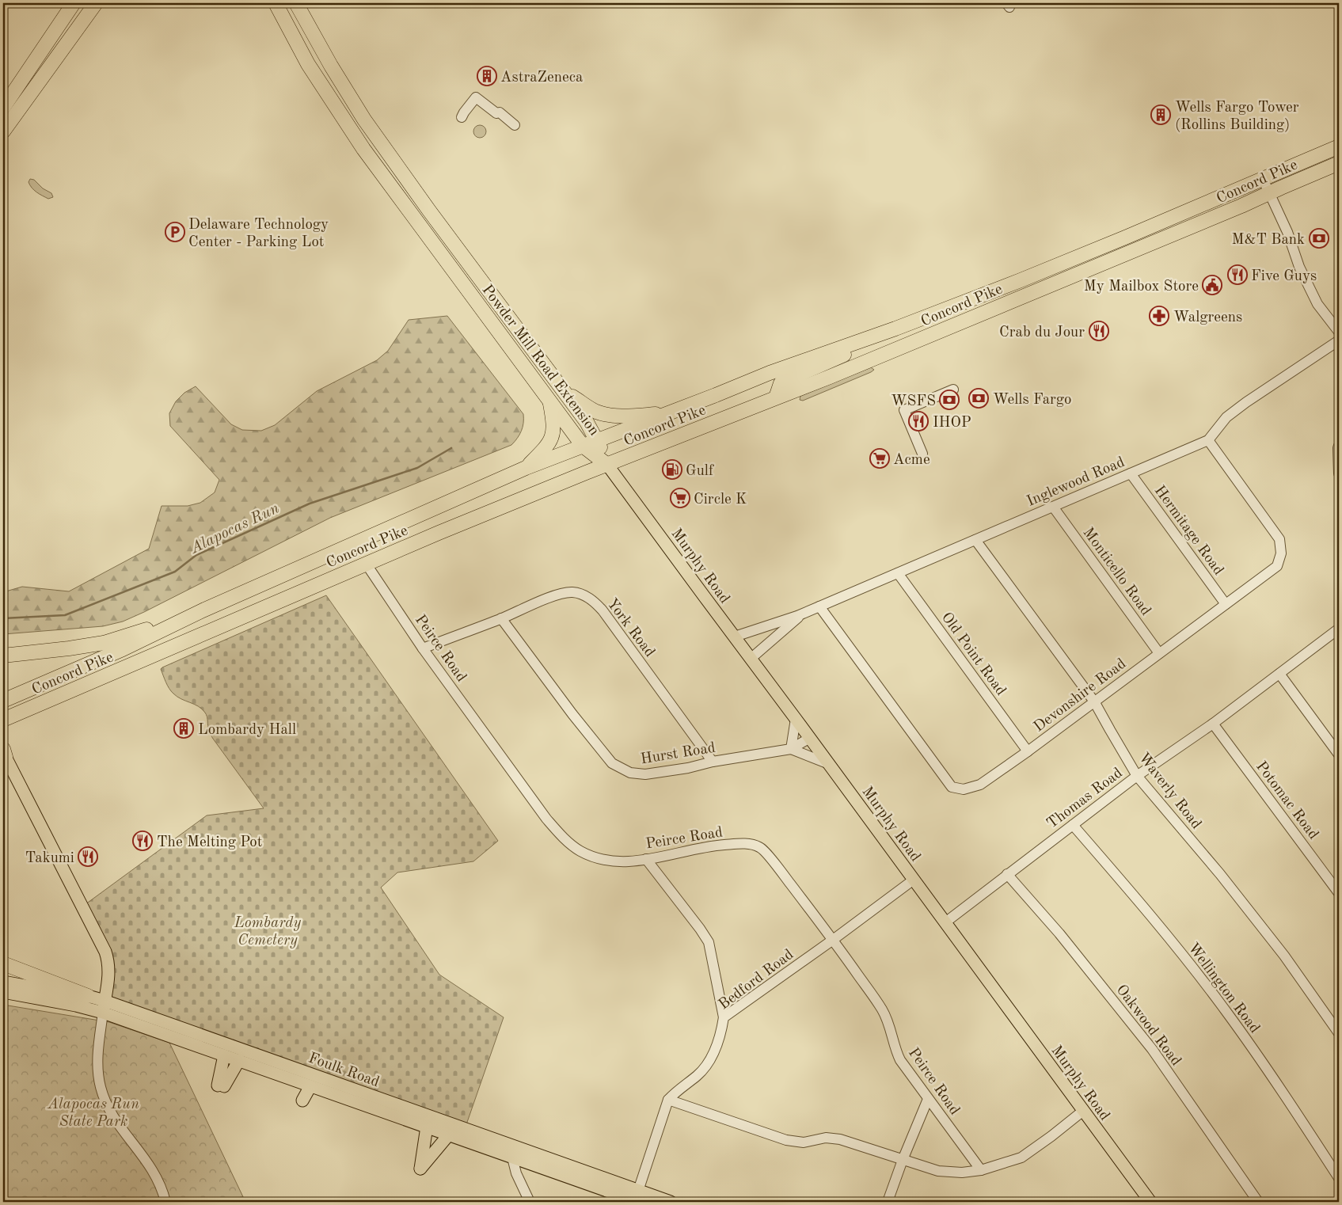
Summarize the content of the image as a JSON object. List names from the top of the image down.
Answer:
{
  "streets": {
    "highway": ["Concord Pike", "Powder Mill Road Extension"],
    "main road": ["Murphy Road", "Foulk Road"],
    "street": [
      "Inglewood Road",
      "Hermitage Road",
      "Monticello Road",
      "York Road",
      "Peirce Road",
      "Old Point Road",
      "Devonshire Road",
      "Hurst Road",
      "Waverly Road",
      "Thomas Road",
      "Potomac Road",
      "Bedford Road",
      "Wellington Road",
      "Oakwood Road"
    ]
  },
  "crossings": [
    ["Concord Pike", "Powder Mill Road Extension"],
    ["Concord Pike", "Murphy Road"],
    ["Concord Pike", "Peirce Road"],
    ["Powder Mill Road Extension", "Murphy Road"],
    ["Inglewood Road", "Hermitage Road"],
    ["Inglewood Road", "Murphy Road"],
    ["Inglewood Road", "Monticello Road"],
    ["Inglewood Road", "Old Point Road"],
    ["Inglewood Road", "Devonshire Road"],
    ["Inglewood Road", "Waverly Road"],
    ["Hermitage Road", "Devonshire Road"],
    ["Murphy Road", "Hurst Road"],
    ["Murphy Road", "Thomas Road"],
    ["Murphy Road", "Bedford Road"],
    ["Monticello Road", "Devonshire Road"],
    ["York Road", "Peirce Road"],
    ["York Road", "Hurst Road"],
    ["Peirce Road", "Bedford Road"],
    ["Old Point Road", "Devonshire Road"],
    ["Devonshire Road", "Waverly Road"],
    ["Waverly Road", "Thomas Road"],
    ["Thomas Road", "Potomac Road"],
    ["Thomas Road", "Wellington Road"],
    ["Thomas Road", "Oakwood Road"],
    ["Bedford Road", "Foulk Road"]
  ],
  "water": ["Alapocas Run"],
  "parks": ["Lombardy Cemetery", "Alapocas Run State Park"],
  "places": {
    "building": ["AstraZeneca", "Wells Fargo Tower (Rollins Building)", "Lombardy Hall"],
    "parking": ["Delaware Technology Center - Parking Lot"],
    "bank": ["M&T Bank", "Wells Fargo", "WSFS"],
    "restaurant": [
      "Five Guys",
      "Crab du Jour",
      "IHOP",
      "The Melting Pot",
      "Takumi"
    ],
    "public building": ["My Mailbox Store"],
    "pharmacy": ["Walgreens"],
    "supermarket": ["Acme", "Circle K"],
    "fuel station": ["Gulf"]
  }
}
